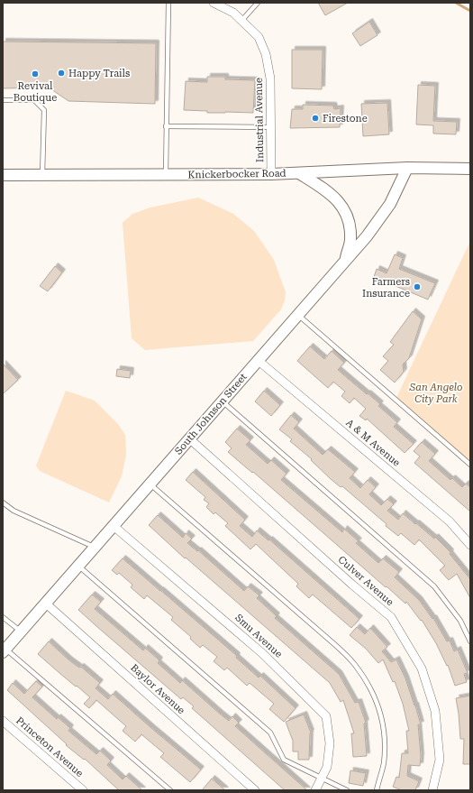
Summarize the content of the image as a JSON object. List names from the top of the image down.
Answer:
{
  "streets": {
    "main road": ["Knickerbocker Road", "South Johnson Street"],
    "street": [
      "Industrial Avenue",
      "A & M Avenue",
      "Culver Avenue",
      "Smu Avenue",
      "Baylor Avenue",
      "Princeton Avenue"
    ]
  },
  "crossings": [
    ["Industrial Avenue", "Knickerbocker Road"],
    ["Knickerbocker Road", "South Johnson Street"],
    ["South Johnson Street", "A & M Avenue"],
    ["South Johnson Street", "Culver Avenue"],
    ["South Johnson Street", "Smu Avenue"],
    ["South Johnson Street", "Baylor Avenue"]
  ],
  "parks": ["San Angelo City Park"],
  "places": [
    "Happy Trails",
    "Revival Boutique",
    "Firestone",
    "Farmers Insurance"
  ]
}
